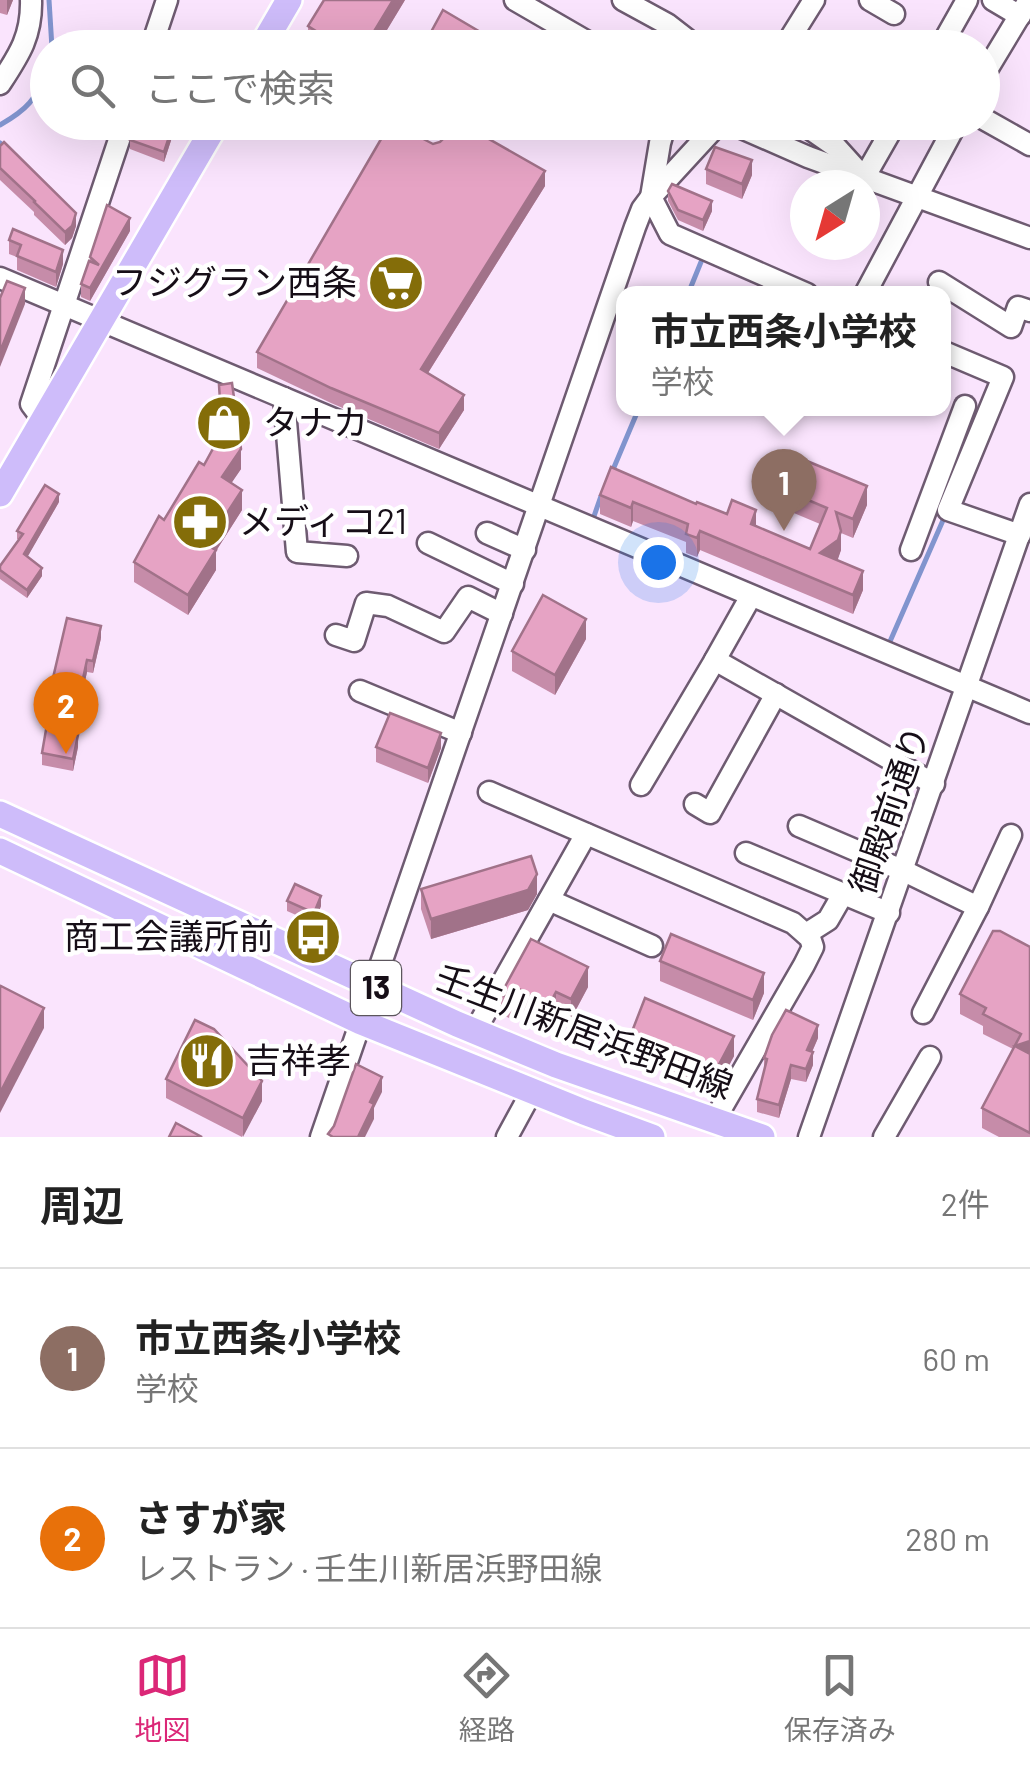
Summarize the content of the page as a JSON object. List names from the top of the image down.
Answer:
{
  "streets": {
    "main road": ["13", "壬生川新居浜野田線"],
    "street": ["御殿前通り"]
  },
  "places": {
    "supermarket": ["フジグラン西条"],
    "shop": ["タナカ"],
    "pharmacy": ["メディコ21"],
    "bus stop": ["商工会議所前"],
    "restaurant": ["吉祥孝"]
  },
  "north": "bottom left",
  "page": {
    "search": "ここで検索",
    "popup": ["市立西条小学校", "学校"],
    "pins": ["1", "2"],
    "heading": ["周辺", "2件"],
    "list": [
      {
        "mark": "1",
        "name": "市立西条小学校",
        "note": "学校",
        "value": "60 m"
      },
      {
        "mark": "2",
        "name": "さすが家",
        "note": "レストラン · 壬生川新居浜野田線",
        "value": "280 m"
      }
    ],
    "nav": ["地図", "経路", "保存済み"]
  }
}
